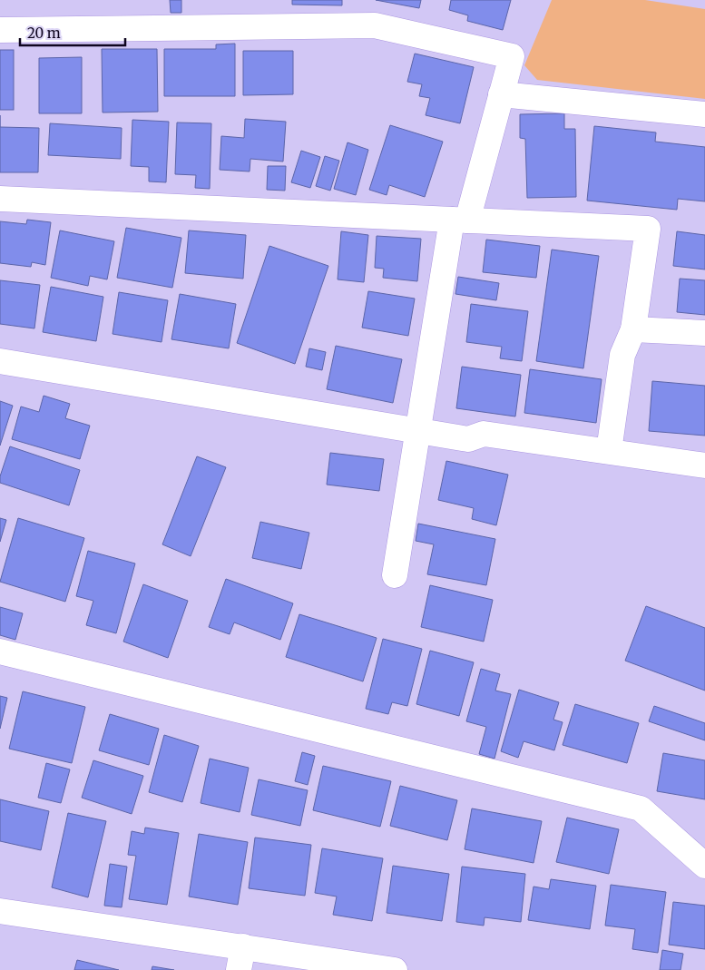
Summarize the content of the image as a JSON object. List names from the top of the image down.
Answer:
{
  "scale_bar": "20 m"
}
